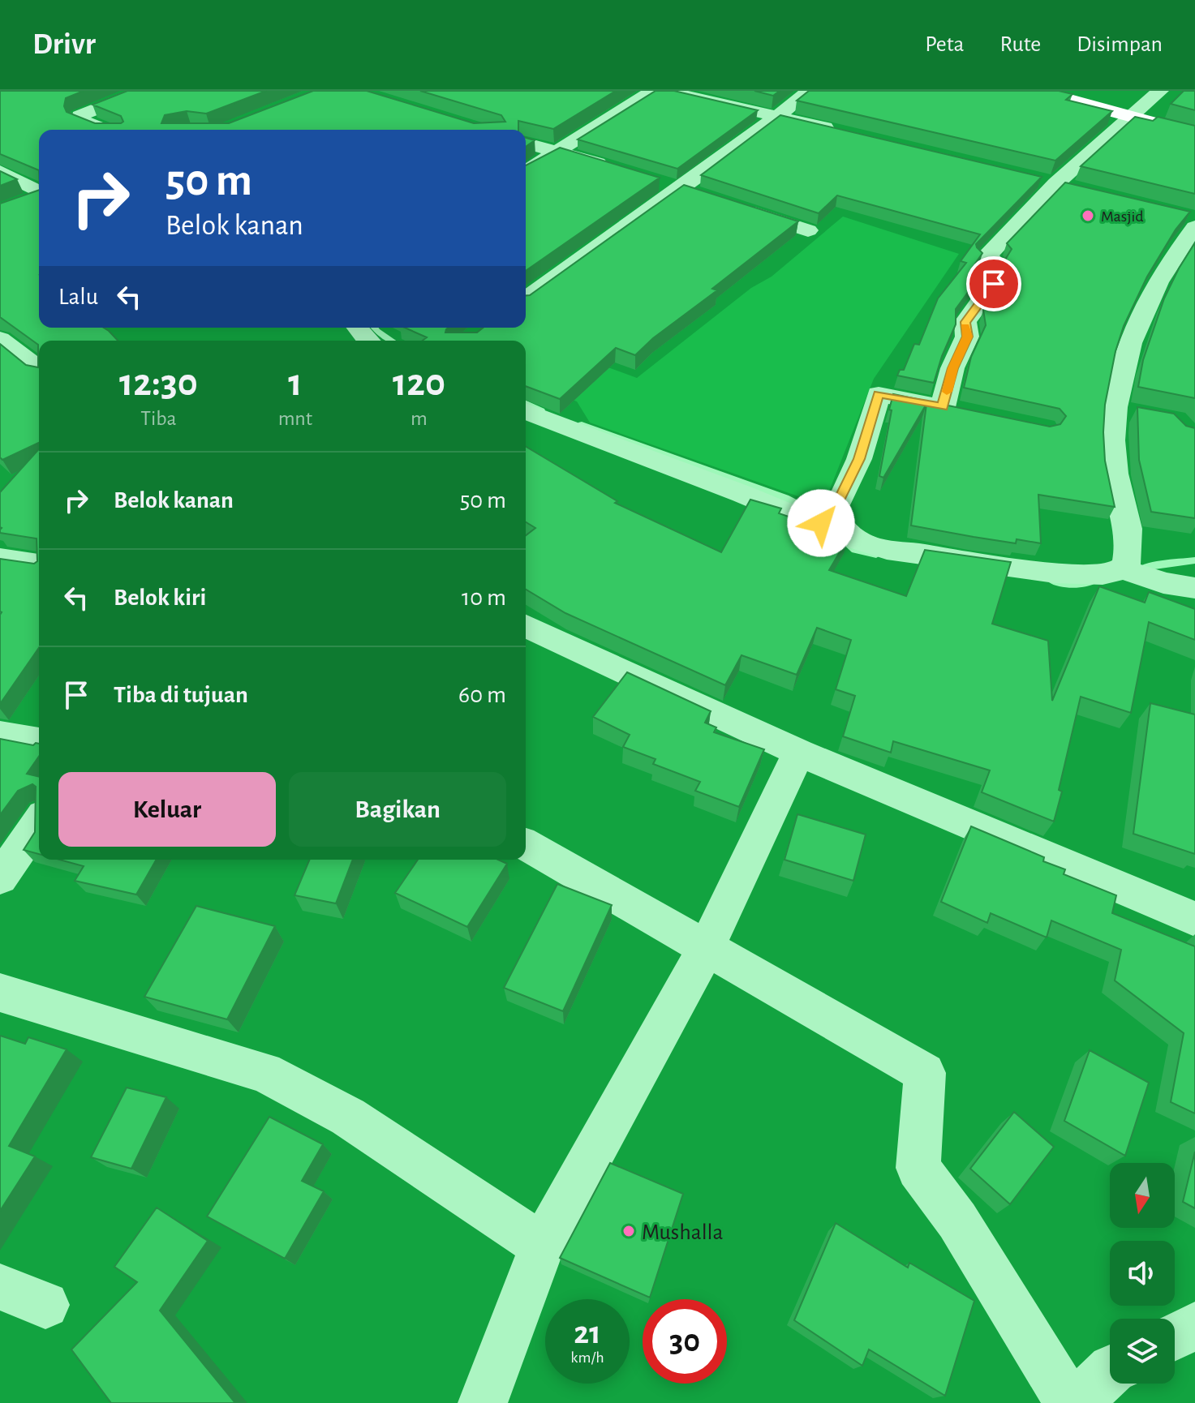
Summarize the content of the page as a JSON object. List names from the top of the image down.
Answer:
{
  "places": ["Masjid", "Mushalla"],
  "north": "bottom",
  "page": {
    "header": "Drivr",
    "nav": ["Peta", "Rute", "Disimpan"],
    "turn": ["50 m", "Belok kanan"],
    "then": "Lalu",
    "eta": [
      "12:30",
      "Tiba",
      "1",
      "mnt",
      "120",
      "m"
    ],
    "list": [
      {
        "name": "Belok kanan",
        "value": "50 m"
      },
      {
        "name": "Belok kiri",
        "value": "10 m"
      },
      {
        "name": "Tiba di tujuan",
        "value": "60 m"
      }
    ],
    "buttons": ["Keluar", "Bagikan"],
    "speed": "21 km/h",
    "limit": "30"
  }
}
